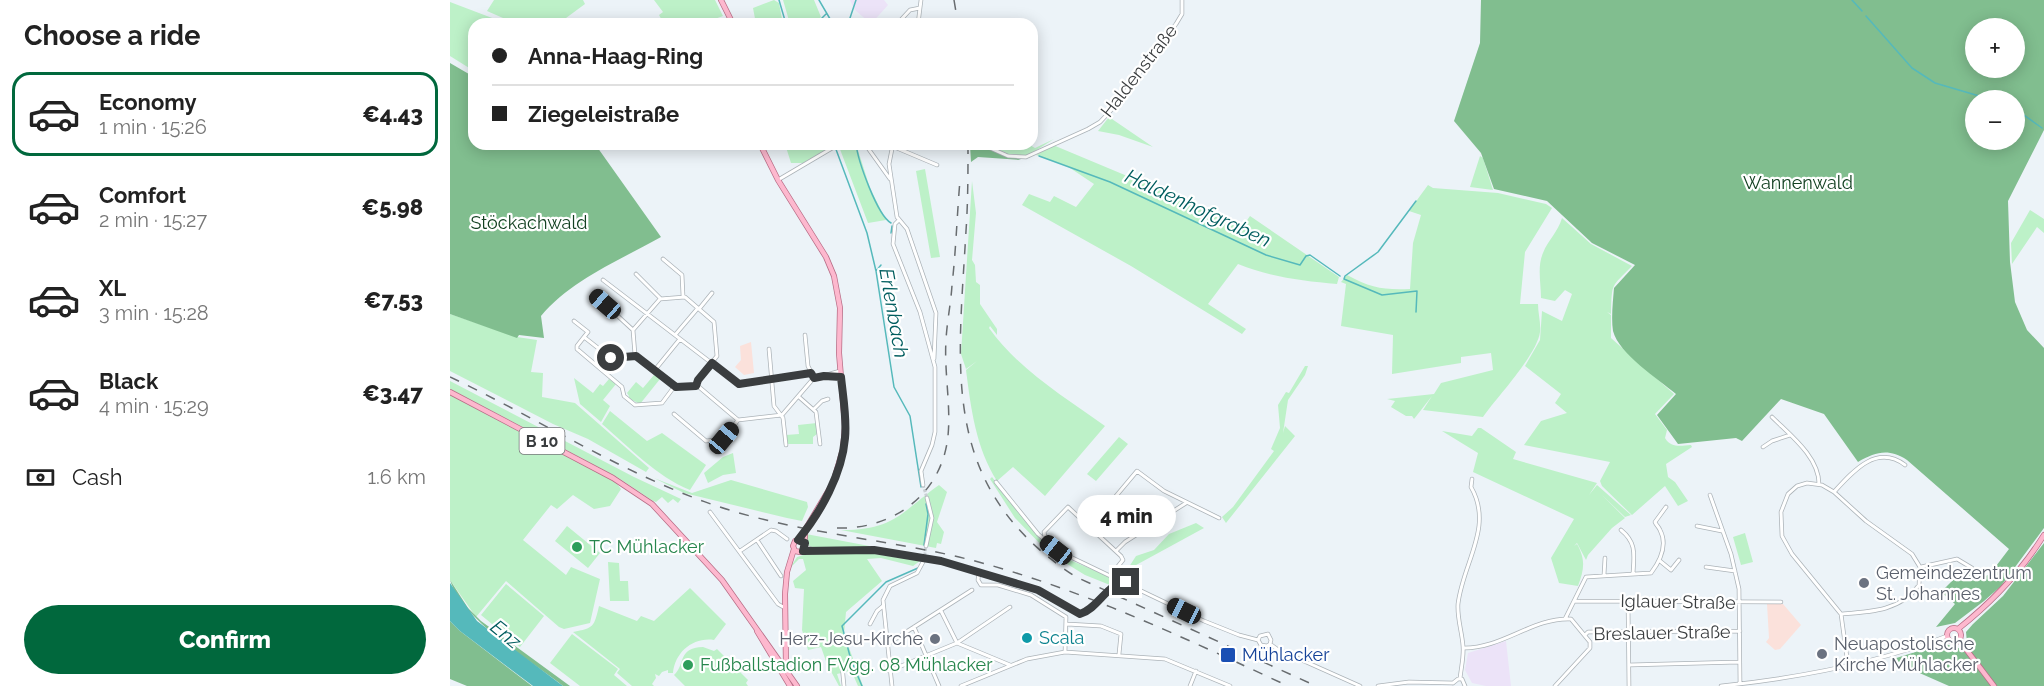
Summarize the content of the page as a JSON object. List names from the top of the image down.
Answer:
{
  "streets": {
    "main road": ["B 10"],
    "street": ["Haldenstraße", "Iglauer Straße", "Breslauer Straße"]
  },
  "water": ["Haldenhofgraben", "Erlenbach", "Enz"],
  "parks": ["Wannenwald", "Stöckachwald"],
  "places": {
    "other": [
      "TC Mühlacker",
      "Gemeindezentrum St. Johannes",
      "Scala",
      "Herz-Jesu-Kirche",
      "Neuapostolische Kirche Mühlacker",
      "Fußballstadion FVgg. 08 Mühlacker"
    ],
    "transit": ["Mühlacker"]
  },
  "page": {
    "heading": "Choose a ride",
    "map_buttons": ["+", "−"],
    "banner": ["Anna-Haag-Ring", "Ziegeleistraße"],
    "list": [
      {
        "name": "Economy",
        "note": "1 min · 15:26",
        "value": "€4.43"
      },
      {
        "name": "Comfort",
        "note": "2 min · 15:27",
        "value": "€5.98"
      },
      {
        "name": "XL",
        "note": "3 min · 15:28",
        "value": "€7.53"
      },
      {
        "name": "Black",
        "note": "4 min · 15:29",
        "value": "€3.47"
      }
    ],
    "pay": ["Cash", "1.6 km"],
    "bubble": "4 min",
    "buttons": "Confirm"
  }
}
